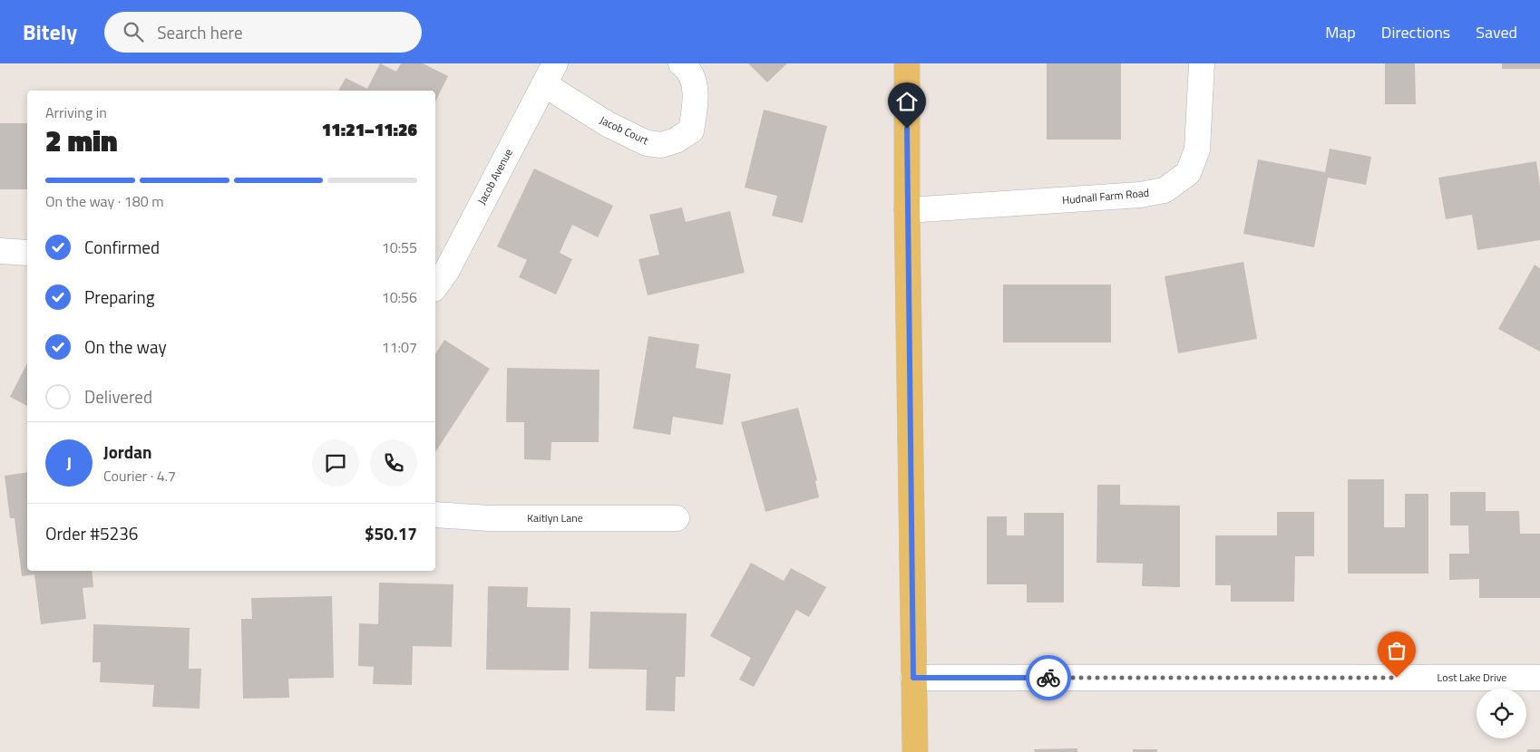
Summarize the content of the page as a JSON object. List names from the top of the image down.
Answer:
{
  "streets": {
    "street": [
      "Jacob Court",
      "Jacob Avenue",
      "Hudnall Farm Road",
      "Kaitlyn Lane",
      "Lost Lake Drive"
    ]
  },
  "crossings": [
    ["Jacob Court", "Jacob Avenue"]
  ],
  "page": {
    "header": "Bitely",
    "search": "Search here",
    "nav": ["Map", "Directions", "Saved"],
    "heading": ["2 min", "Arriving in", "11:21–11:26"],
    "panel": [
      "Jordan",
      "Courier · 4.7",
      "Order #5236",
      "$50.17"
    ],
    "bar": "On the way · 180 m",
    "list": [
      ["Confirmed", "10:55"],
      ["Preparing", "10:56"],
      ["On the way", "11:07"],
      "Delivered"
    ],
    "round": "J"
  }
}
